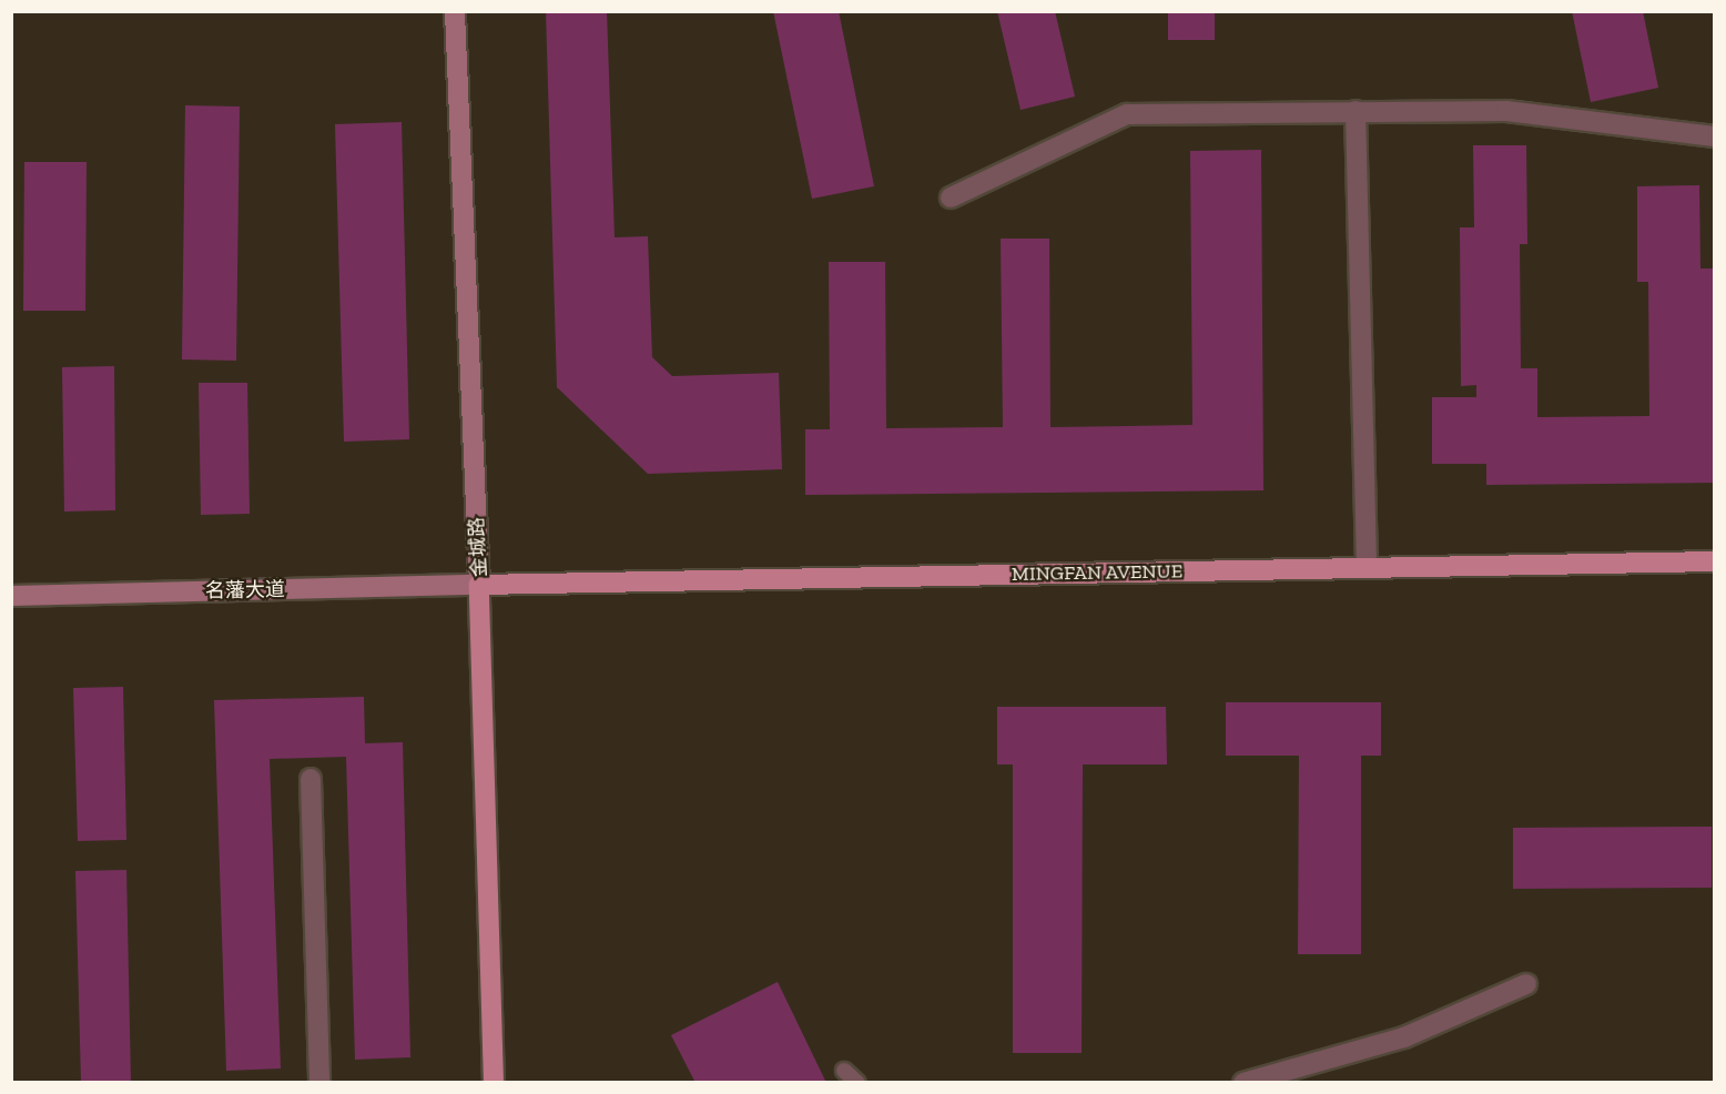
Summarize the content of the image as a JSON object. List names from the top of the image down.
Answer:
{
  "streets": {
    "main road": ["金城路", "MINGFAN AVENUE", "名藩大道"]
  },
  "crossings": [
    ["金城路", "MINGFAN AVENUE"],
    ["金城路", "名藩大道"],
    ["MINGFAN AVENUE", "名藩大道"]
  ]
}
